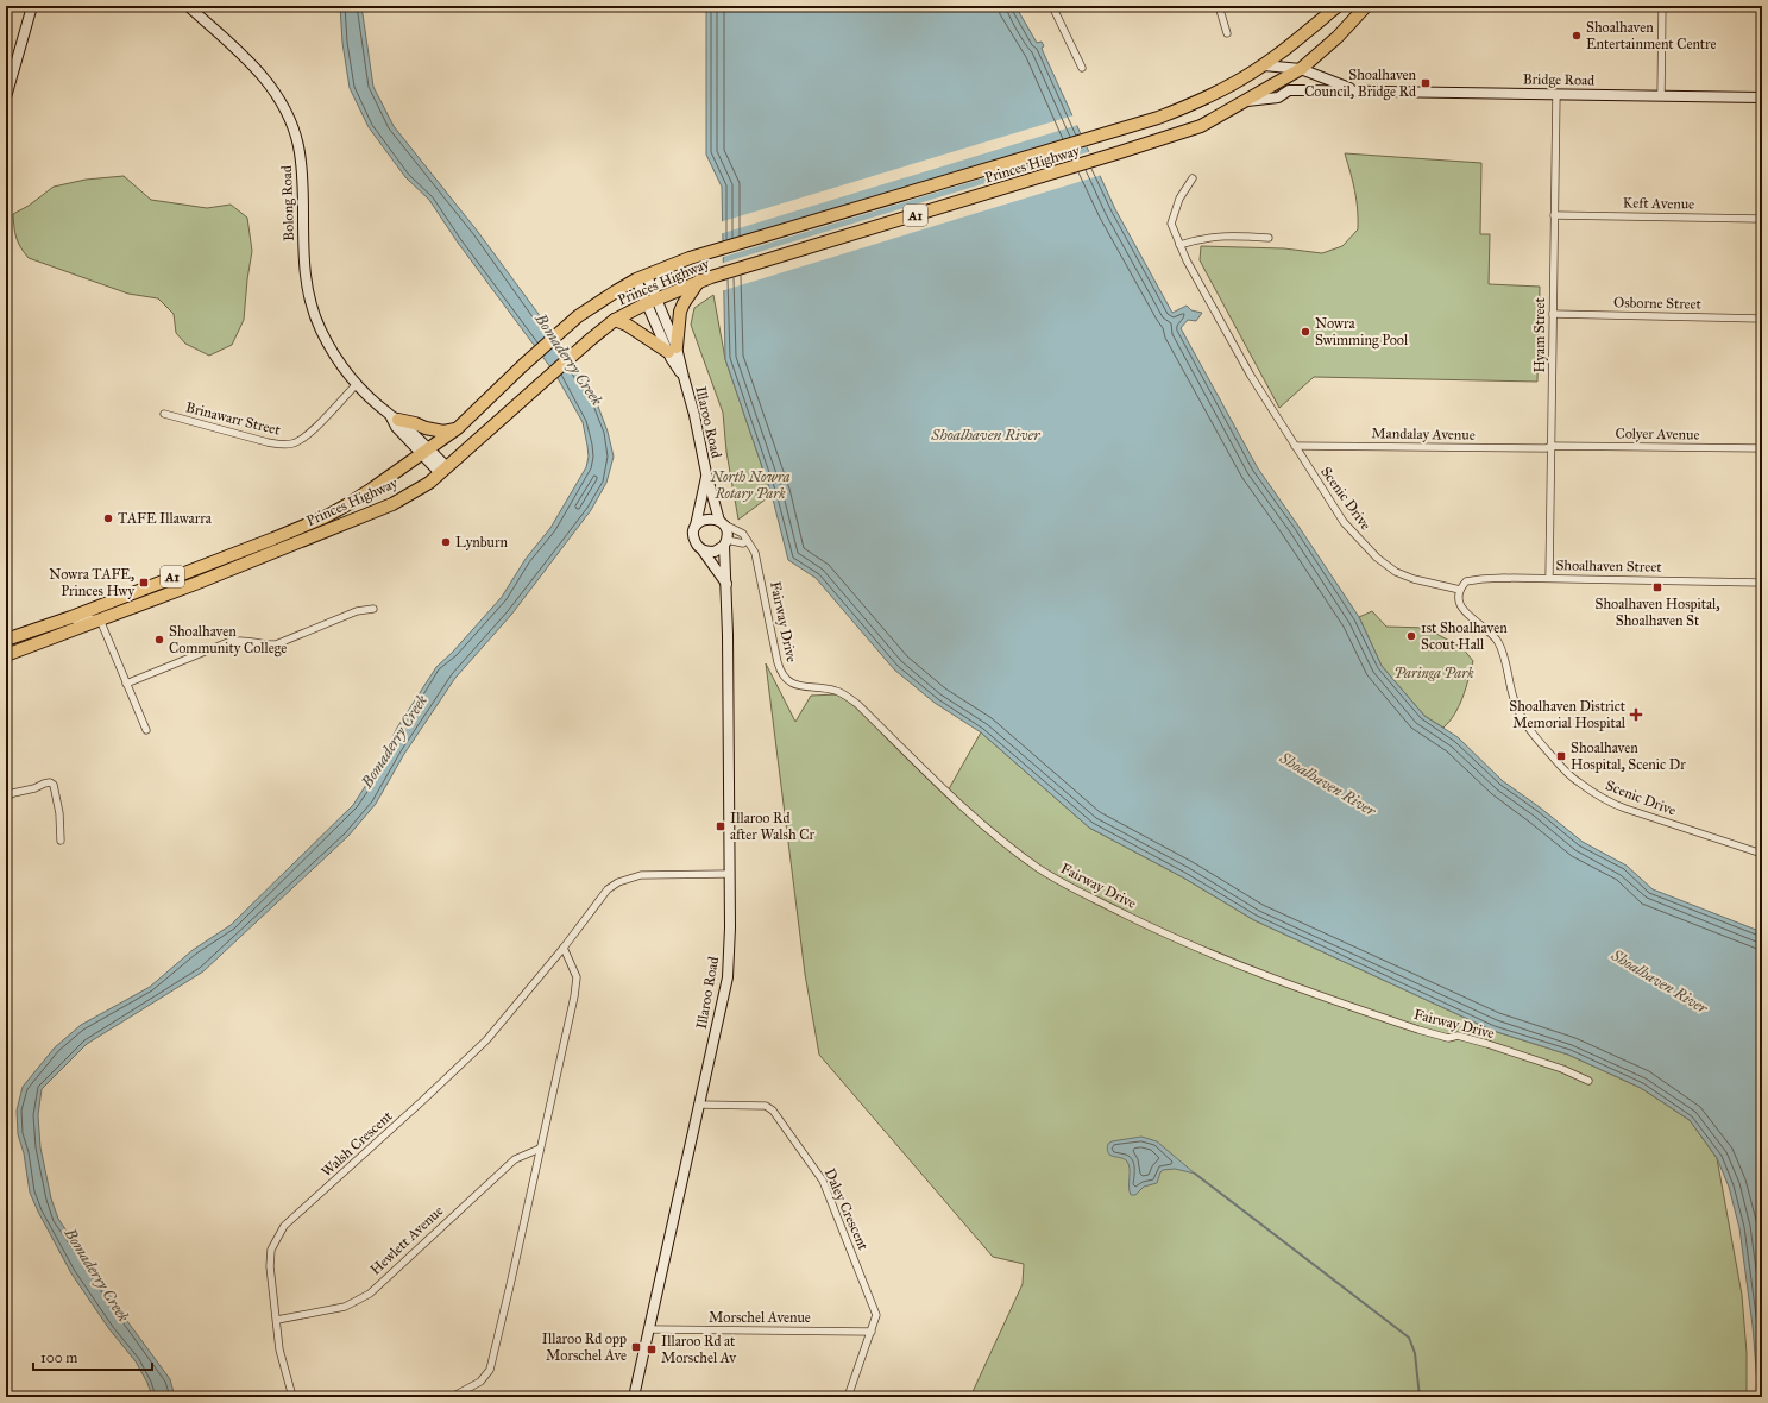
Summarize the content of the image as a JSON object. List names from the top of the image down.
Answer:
{
  "streets": {
    "highway": ["Princes Highway", "A1"],
    "main road": ["Bridge Road", "Bolong Road", "Illaroo Road"],
    "street": [
      "Keft Avenue",
      "Osborne Street",
      "Hyam Street",
      "Brinawarr Street",
      "Mandalay Avenue",
      "Colyer Avenue",
      "Scenic Drive",
      "Shoalhaven Street",
      "Fairway Drive",
      "Walsh Crescent",
      "Daley Crescent",
      "Hewlett Avenue",
      "Morschel Avenue"
    ]
  },
  "crossings": [
    ["Bridge Road", "Princes Highway"],
    ["Bridge Road", "Hyam Street"],
    ["Princes Highway", "Bolong Road"],
    ["Princes Highway", "Illaroo Road"],
    ["Bolong Road", "Brinawarr Street"],
    ["Keft Avenue", "Hyam Street"],
    ["Osborne Street", "Hyam Street"],
    ["Hyam Street", "Mandalay Avenue"],
    ["Hyam Street", "Colyer Avenue"],
    ["Hyam Street", "Shoalhaven Street"],
    ["Illaroo Road", "Fairway Drive"],
    ["Illaroo Road", "Walsh Crescent"],
    ["Illaroo Road", "Daley Crescent"],
    ["Illaroo Road", "Morschel Avenue"],
    ["Mandalay Avenue", "Colyer Avenue"],
    ["Mandalay Avenue", "Scenic Drive"],
    ["Scenic Drive", "Shoalhaven Street"],
    ["Walsh Crescent", "Hewlett Avenue"],
    ["Daley Crescent", "Morschel Avenue"]
  ],
  "water": ["Bomaderry Creek", "Shoalhaven River"],
  "parks": ["North Nowra Rotary Park", "Paringa Park"],
  "places": {
    "other": [
      "Shoalhaven Entertainment Centre",
      "Nowra Swimming Pool",
      "TAFE Illawarra",
      "Lynburn",
      "1st Shoalhaven Scout Hall",
      "Shoalhaven Community College"
    ],
    "transit": [
      "Shoalhaven Council, Bridge Rd",
      "Nowra TAFE, Princes Hwy",
      "Shoalhaven Hospital, Shoalhaven St",
      "Shoalhaven Hospital, Scenic Dr",
      "Illaroo Rd after Walsh Cr",
      "Illaroo Rd opp Morschel Ave",
      "Illaroo Rd at Morschel Av"
    ],
    "health": ["Shoalhaven District Memorial Hospital"]
  },
  "scale_bar": "100 m"
}
